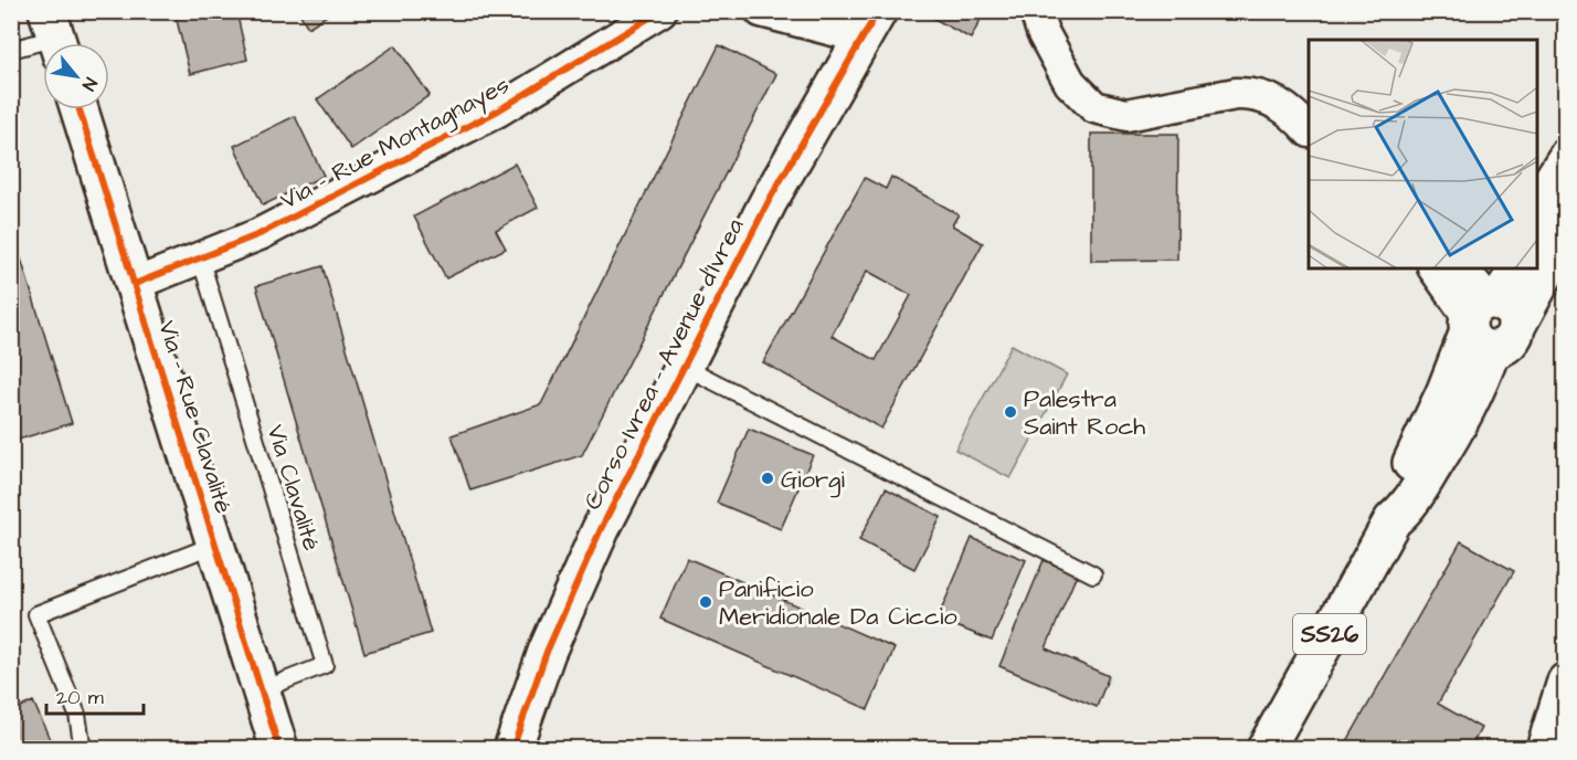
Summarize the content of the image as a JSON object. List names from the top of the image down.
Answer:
{
  "streets": {
    "street": [
      "Via - Rue Montagnayes",
      "Corso Ivrea - Avenue d'Ivrea",
      "Via - Rue Clavalité",
      "SS26"
    ],
    "lane": ["Via Clavalité"]
  },
  "crossings": [
    ["Via - Rue Montagnayes", "Via - Rue Clavalité"],
    ["Via - Rue Montagnayes", "Via Clavalité"],
    ["Via - Rue Clavalité", "Via Clavalité"]
  ],
  "places": ["Palestra Saint Roch", "Giorgi", "Panificio Meridionale Da Ciccio"],
  "scale_bar": "20 m",
  "north": "bottom right"
}
